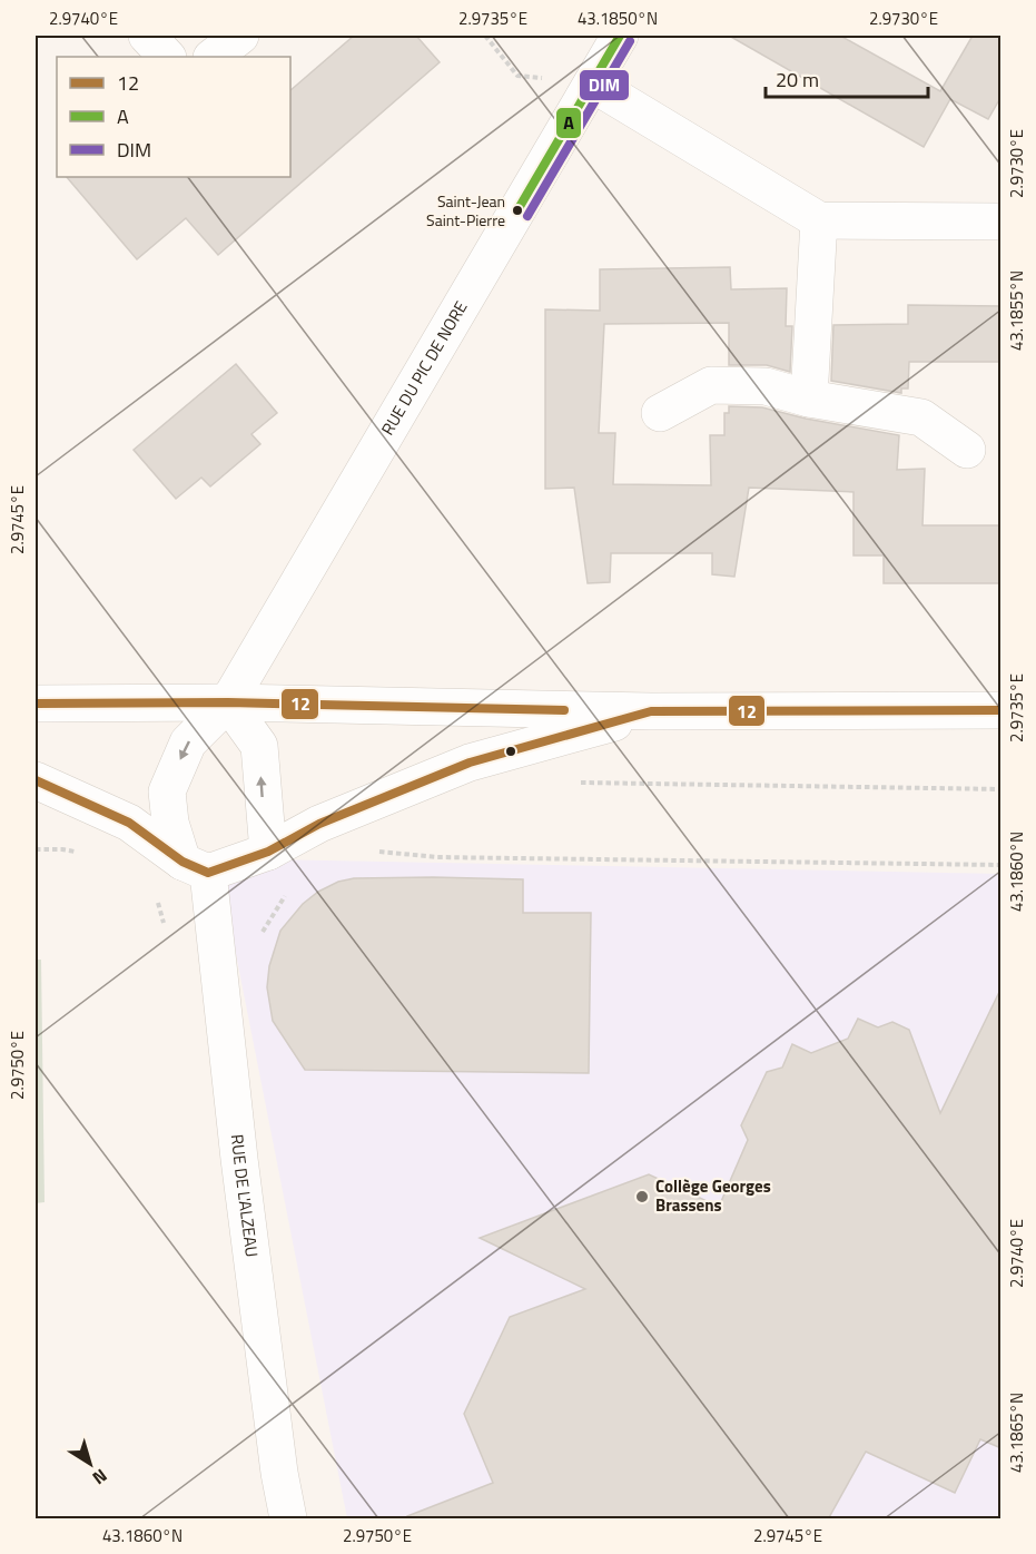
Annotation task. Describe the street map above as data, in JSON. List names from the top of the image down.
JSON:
{
  "streets": {
    "street": ["RUE DU PIC DE NORE", "RUE DE L'ALZEAU"]
  },
  "crossings": [
    ["RUE DU PIC DE NORE", "RUE DE L'ALZEAU"]
  ],
  "places": ["Saint-Jean Saint-Pierre", "Collège Georges Brassens"],
  "lines": ["transit line A", "transit line DIM", "transit line 12"],
  "legend": ["12", "A", "DIM"],
  "scale_bar": "20 m",
  "north": "bottom right",
  "coordinates": [
    "2.9740°E",
    "2.9735°E",
    "43.1850°N",
    "2.9730°E",
    "43.1855°N",
    "2.9745°E",
    "43.1860°N",
    "2.9750°E",
    "43.1865°N"
  ]
}
